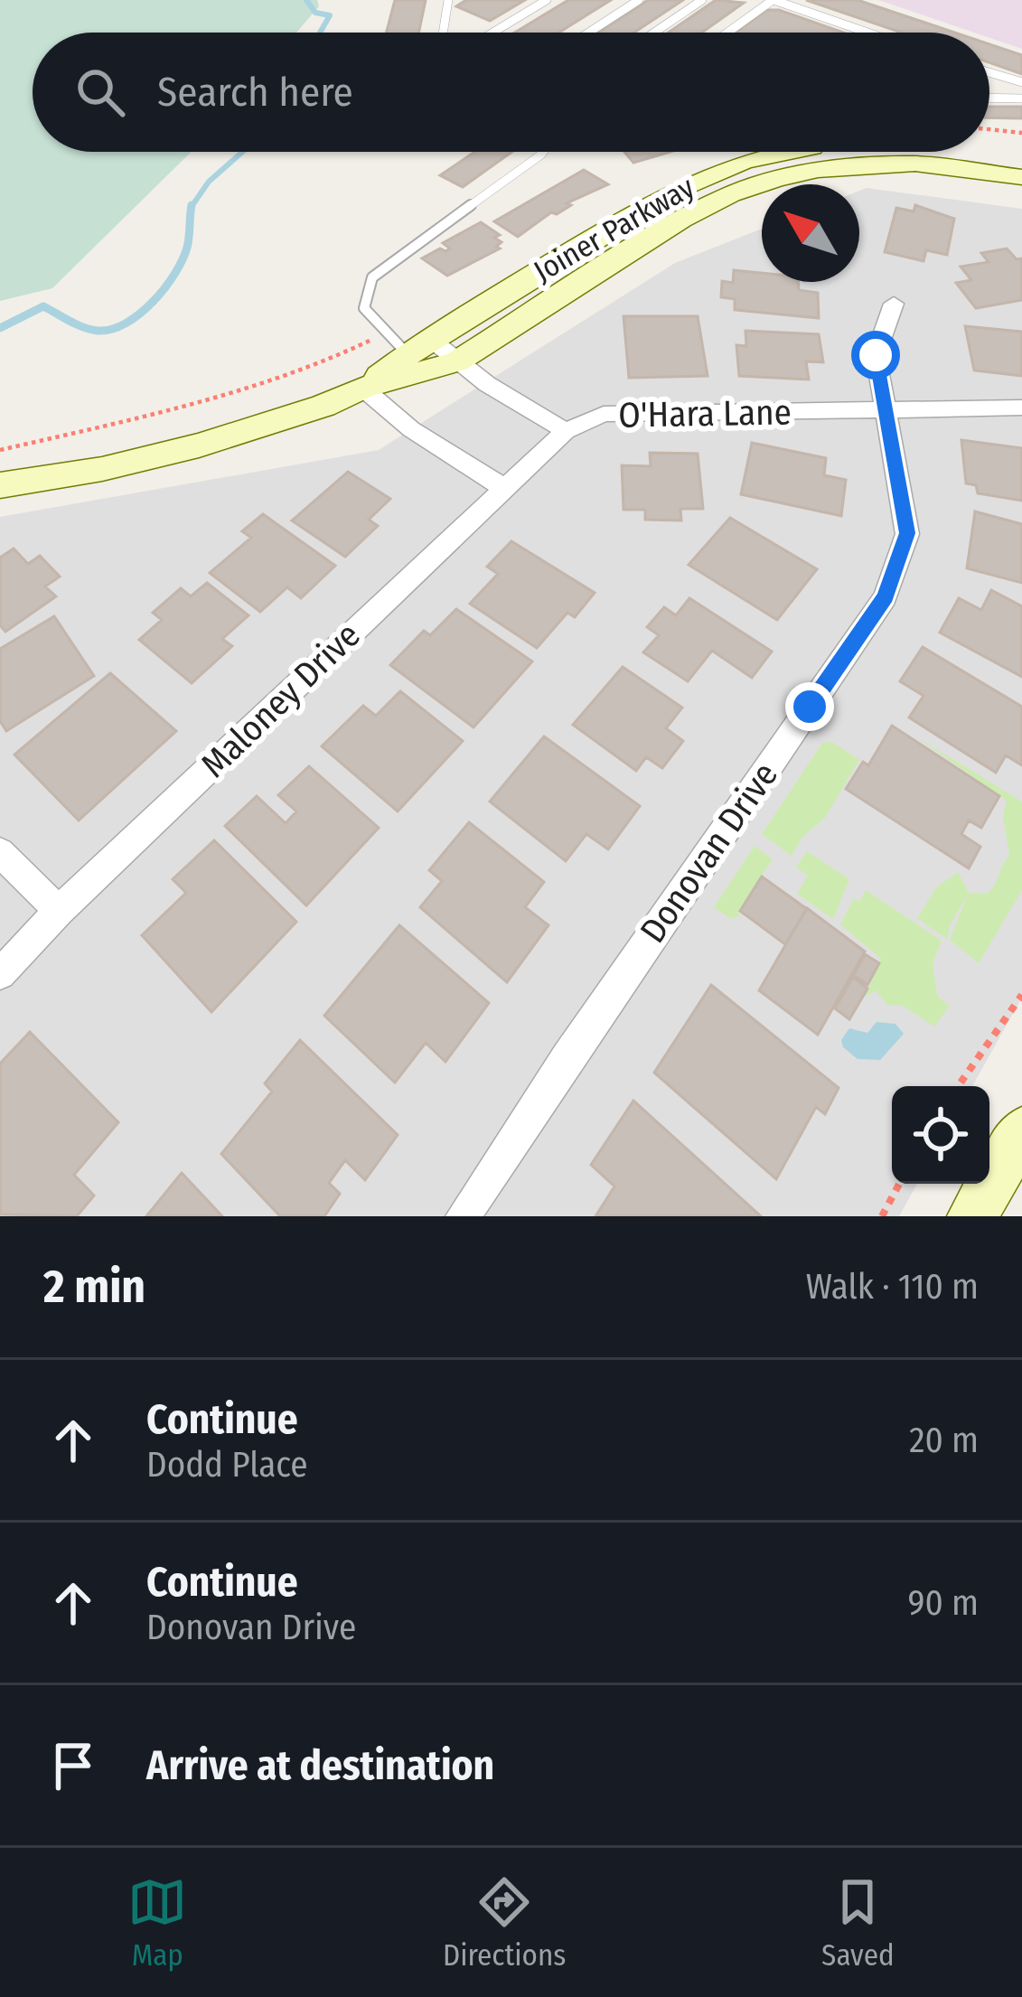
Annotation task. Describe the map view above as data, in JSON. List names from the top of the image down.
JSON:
{
  "streets": {
    "street": [
      "Joiner Parkway",
      "O'Hara Lane",
      "Maloney Drive",
      "Donovan Drive"
    ]
  },
  "crossings": [
    ["O'Hara Lane", "Maloney Drive"],
    ["O'Hara Lane", "Donovan Drive"]
  ],
  "north": "top left",
  "page": {
    "search": "Search here",
    "heading": ["2 min", "Walk · 110 m"],
    "list": [
      ["Continue", "Dodd Place", "20 m"],
      ["Continue", "Donovan Drive", "90 m"],
      "Arrive at destination"
    ],
    "nav": ["Map", "Directions", "Saved"]
  }
}
